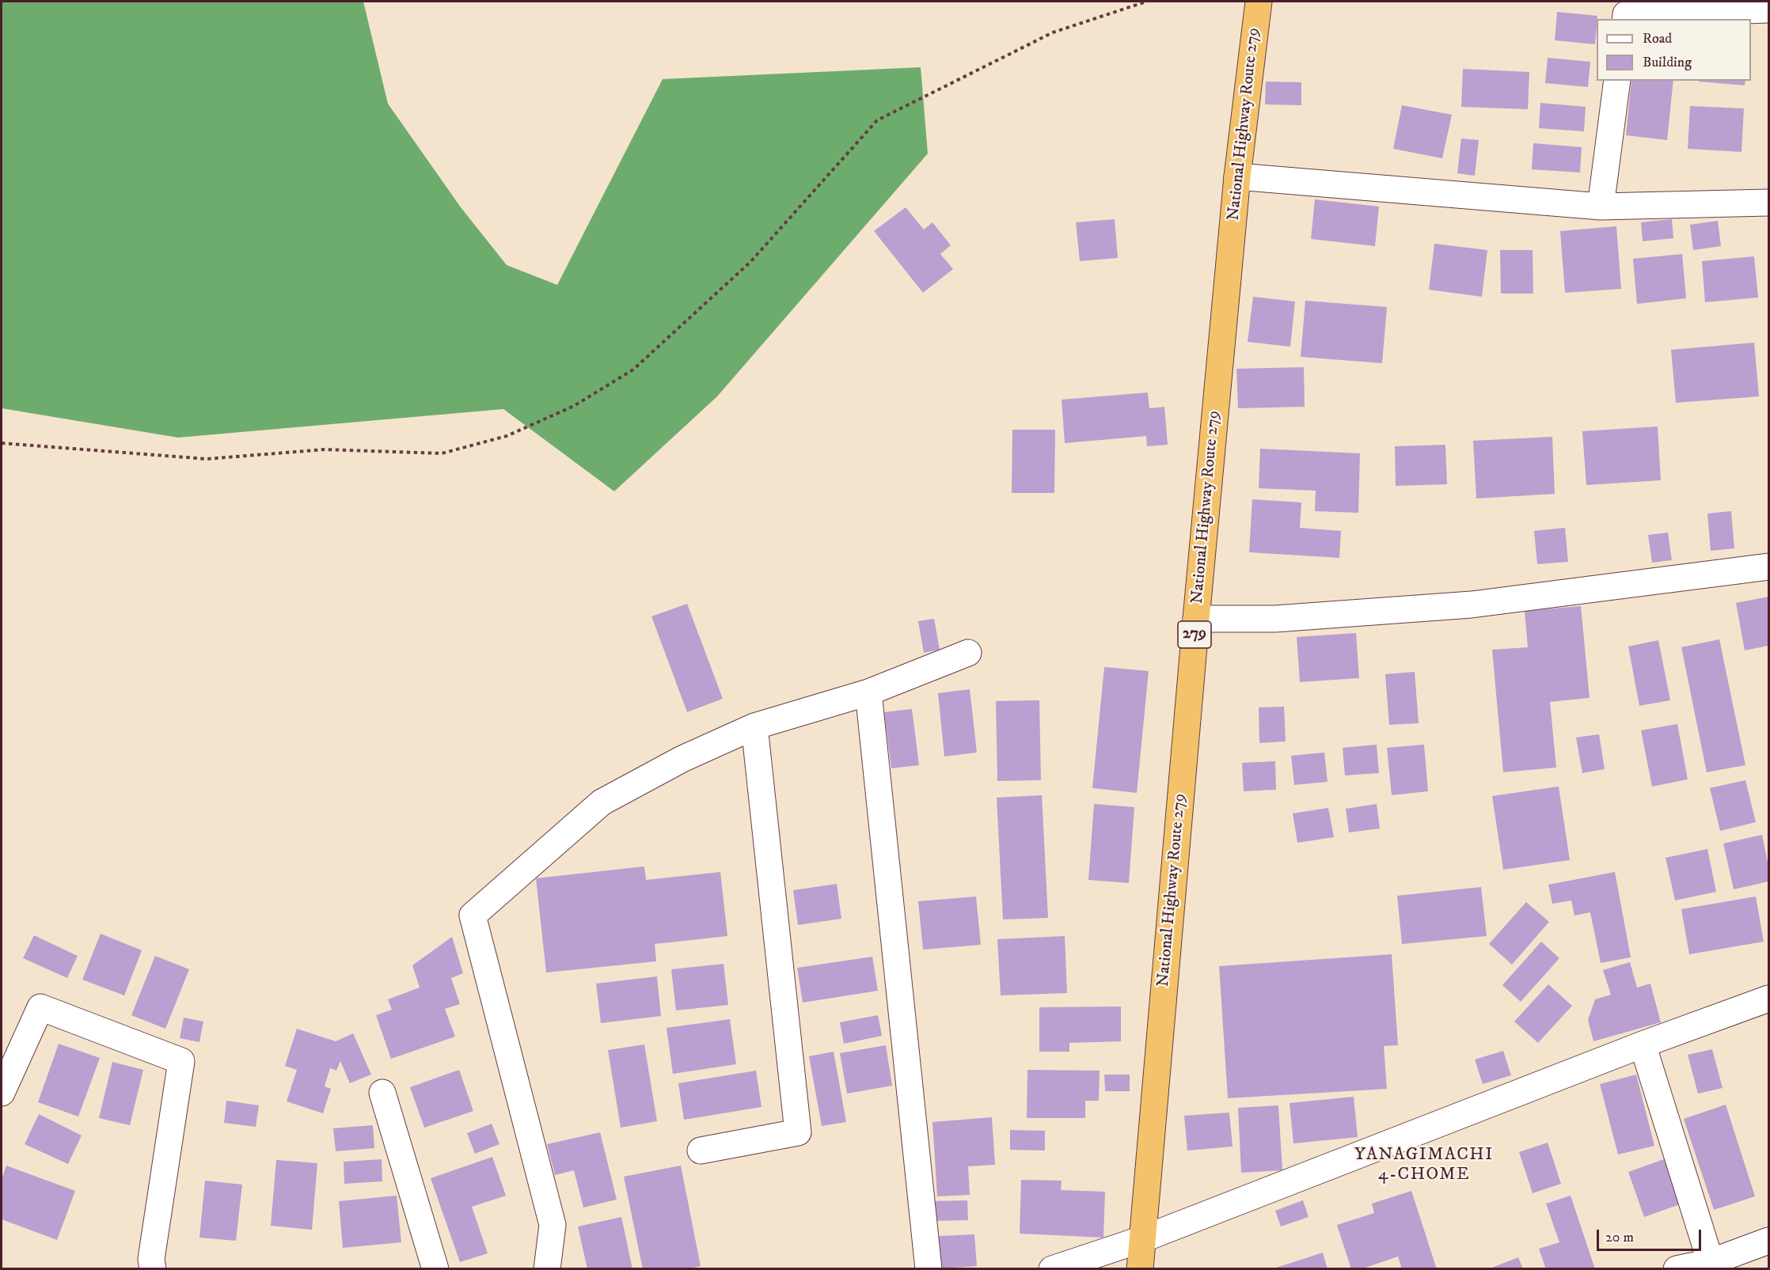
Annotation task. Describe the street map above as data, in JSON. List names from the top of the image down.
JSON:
{
  "streets": {
    "highway": ["National Highway Route 279", "279"]
  },
  "districts": ["YANAGIMACHI 4-CHOME"],
  "legend": ["Road", "Building"],
  "scale_bar": "20 m"
}
